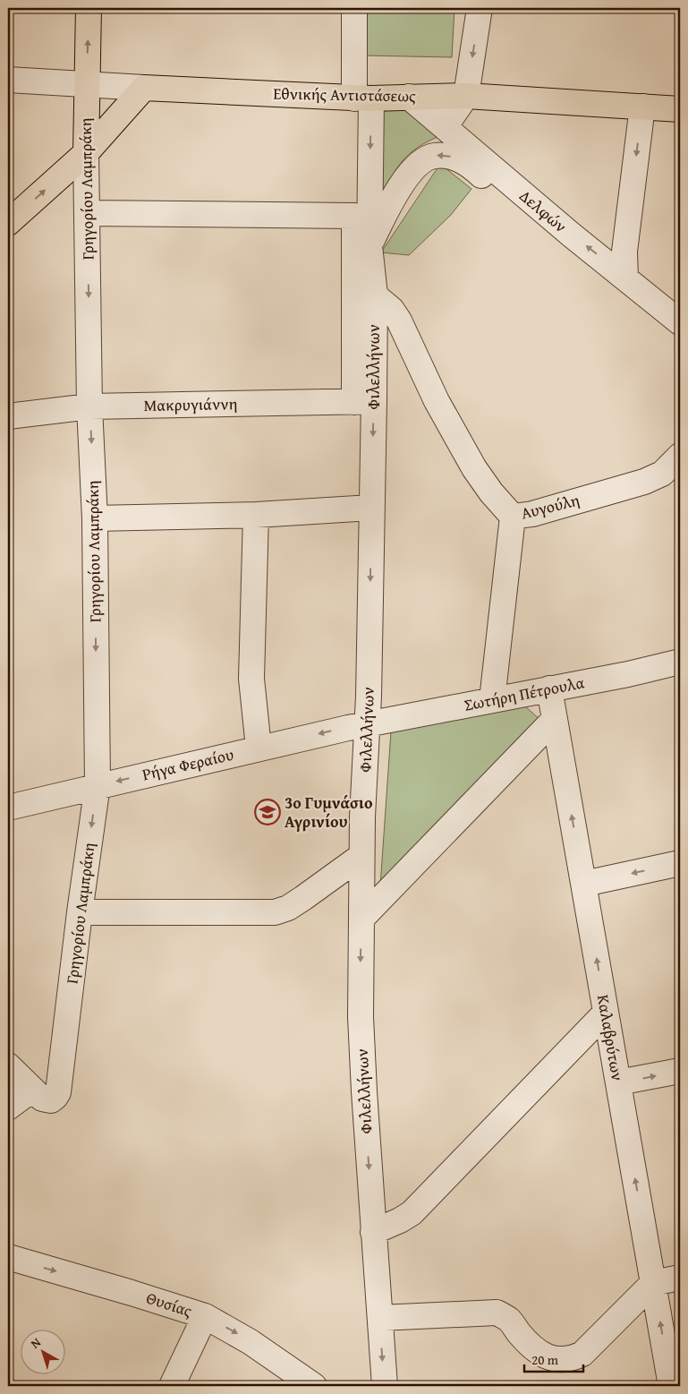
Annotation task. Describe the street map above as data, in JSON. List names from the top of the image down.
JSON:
{
  "streets": {
    "main road": ["Εθνικής Αντιστάσεως", "Γρηγορίου Λαμπράκη"],
    "street": [
      "Δελφών",
      "Φιλελλήνων",
      "Μακρυγιάννη",
      "Αυγούλη",
      "Σωτήρη Πέτρουλα",
      "Ρήγα Φεραίου",
      "Καλαβρύτων",
      "Θυσίας"
    ]
  },
  "crossings": [
    ["Εθνικής Αντιστάσεως", "Γρηγορίου Λαμπράκη"],
    ["Εθνικής Αντιστάσεως", "Δελφών"],
    ["Εθνικής Αντιστάσεως", "Φιλελλήνων"],
    ["Γρηγορίου Λαμπράκη", "Μακρυγιάννη"],
    ["Γρηγορίου Λαμπράκη", "Ρήγα Φεραίου"],
    ["Φιλελλήνων", "Μακρυγιάννη"],
    ["Φιλελλήνων", "Σωτήρη Πέτρουλα"],
    ["Φιλελλήνων", "Ρήγα Φεραίου"],
    ["Αυγούλη", "Σωτήρη Πέτρουλα"],
    ["Σωτήρη Πέτρουλα", "Ρήγα Φεραίου"],
    ["Σωτήρη Πέτρουλα", "Καλαβρύτων"]
  ],
  "one_way": ["Γρηγορίου Λαμπράκη", "Καλαβρύτων", "Θυσίας"],
  "places": {
    "school or university": ["3ο Γυμνάσιο Αγρινίου"]
  },
  "scale_bar": "20 m",
  "north": "top left"
}
